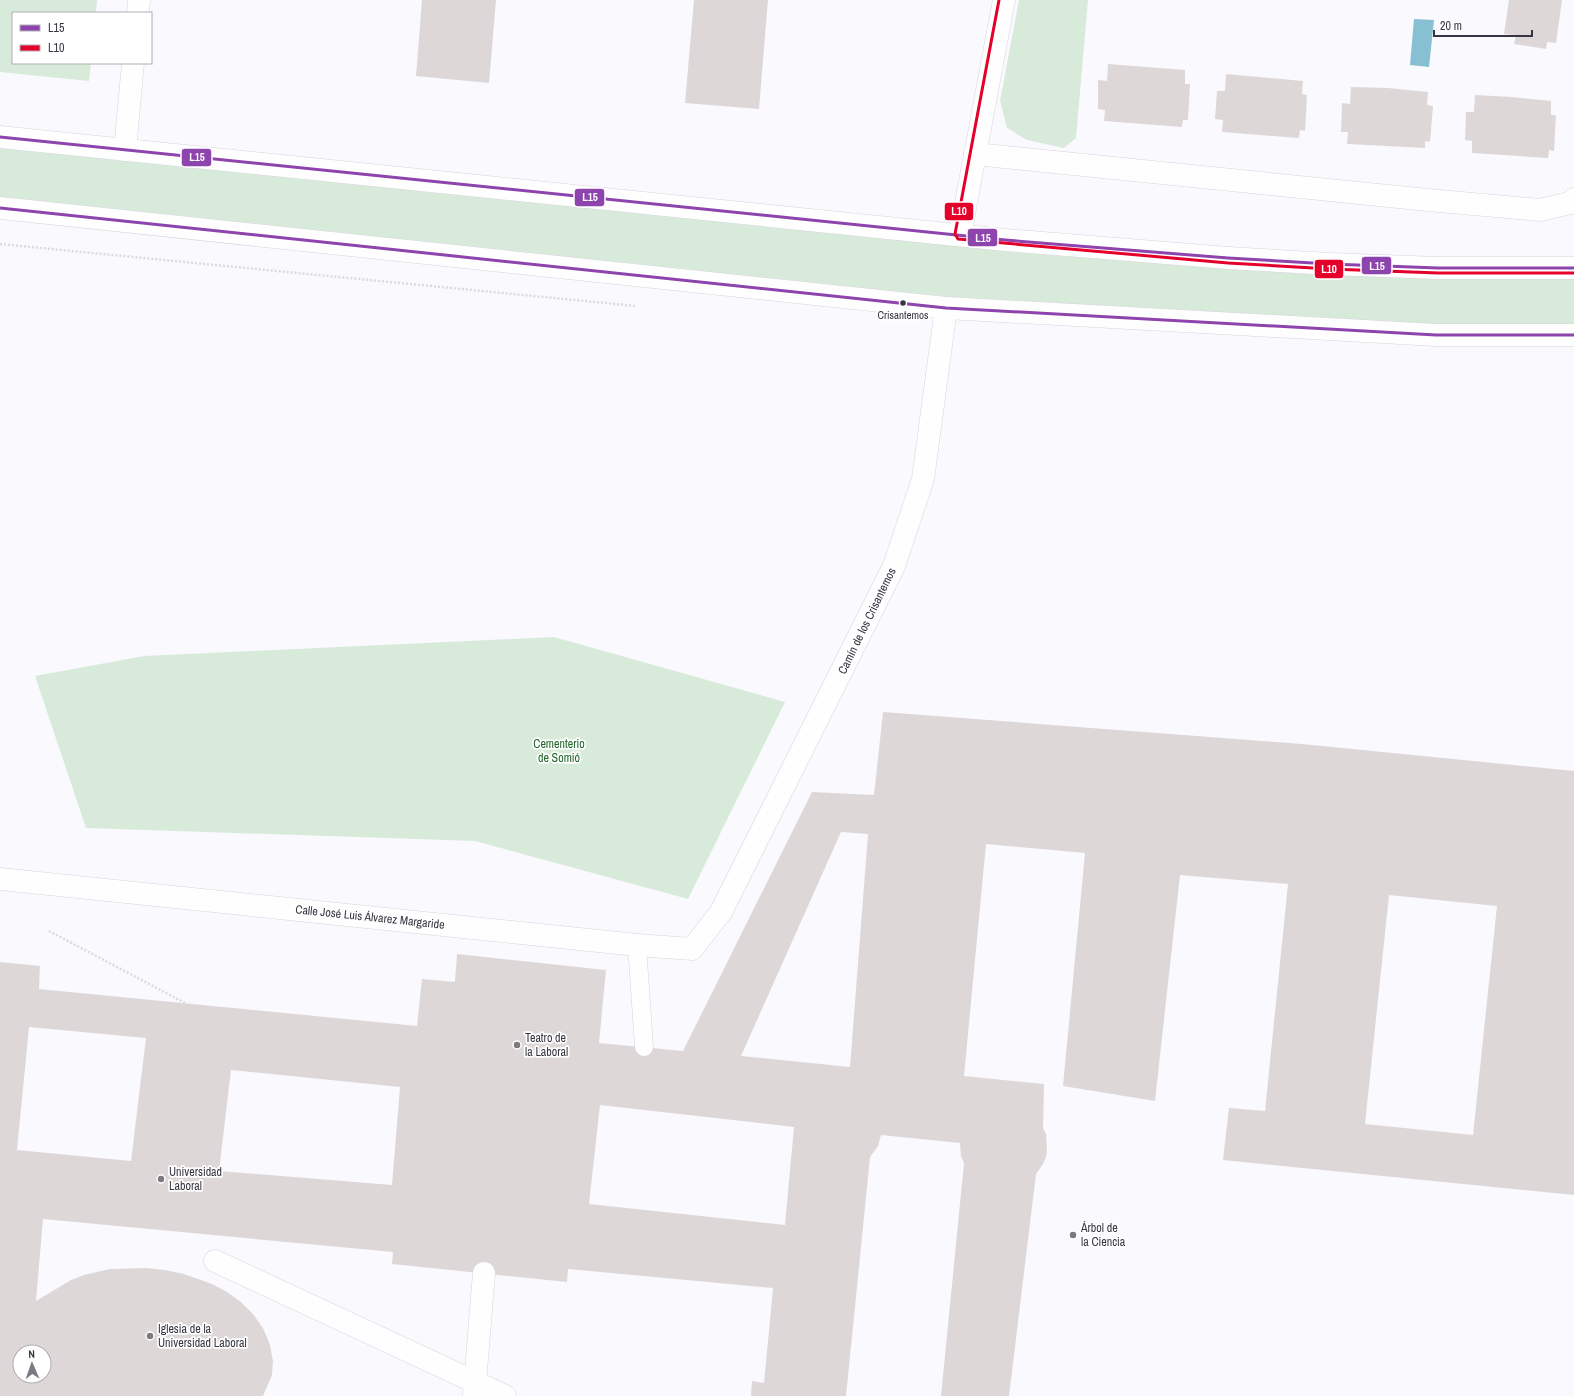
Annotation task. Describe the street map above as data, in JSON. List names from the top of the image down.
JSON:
{
  "streets": {
    "street": ["Camín de los Crisantemos", "Calle José Luis Álvarez Margaride"]
  },
  "crossings": [
    ["Camín de los Crisantemos", "Calle José Luis Álvarez Margaride"]
  ],
  "parks": ["Cementerio de Somió"],
  "places": [
    "Crisantemos",
    "Teatro de la Laboral",
    "Universidad Laboral",
    "Árbol de la Ciencia",
    "Iglesia de la Universidad Laboral"
  ],
  "lines": ["transit line L10", "transit line L15"],
  "legend": ["L15", "L10"],
  "scale_bar": "20 m",
  "north": "top"
}
